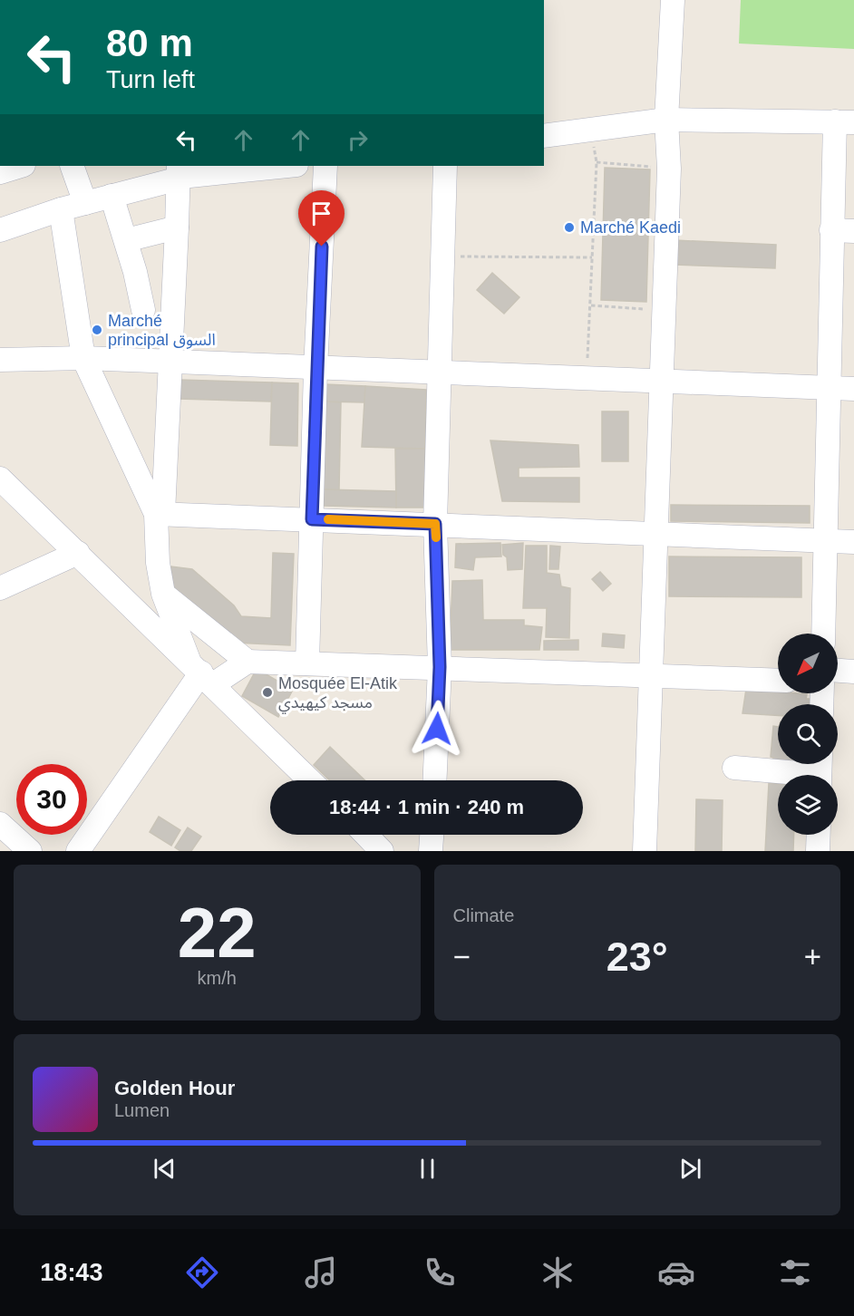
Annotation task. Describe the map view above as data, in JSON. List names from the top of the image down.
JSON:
{
  "places": ["Marché Kaedi", "Marché principal السوق", "Mosquée El-Atik مسجد كيهيدي"],
  "north": "bottom left",
  "page": {
    "turn": ["80 m", "Turn left"],
    "limit": "30",
    "trip": "18:44 · 1 min · 240 m",
    "tile": [
      ["22", "km/h"],
      "Climate"
    ],
    "heat": ["−", "23°", "+"],
    "song": ["Golden Hour", "Lumen"],
    "tabs": "18:43"
  }
}
